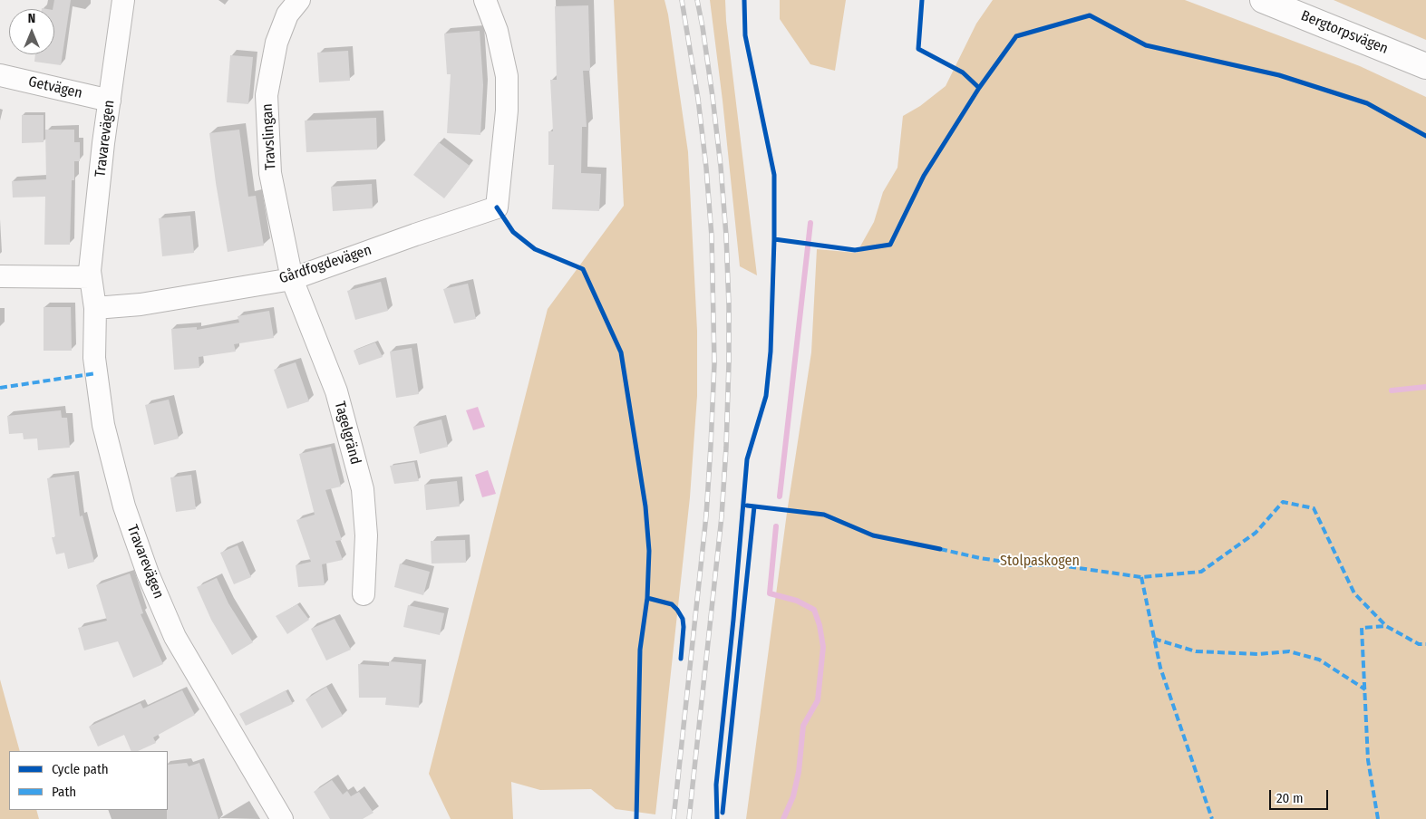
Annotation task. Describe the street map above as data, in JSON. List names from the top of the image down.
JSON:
{
  "streets": {
    "main road": ["Bergtorpsvägen"],
    "street": [
      "Getvägen",
      "Travslingan",
      "Travarevägen",
      "Gårdfogdevägen",
      "Tagelgränd"
    ]
  },
  "crossings": [
    ["Getvägen", "Travarevägen"],
    ["Travslingan", "Gårdfogdevägen"],
    ["Travslingan", "Tagelgränd"],
    ["Travarevägen", "Gårdfogdevägen"],
    ["Gårdfogdevägen", "Tagelgränd"]
  ],
  "parks": ["Stolpaskogen"],
  "legend": ["Cycle path", "Path"],
  "scale_bar": "20 m",
  "north": "top"
}
